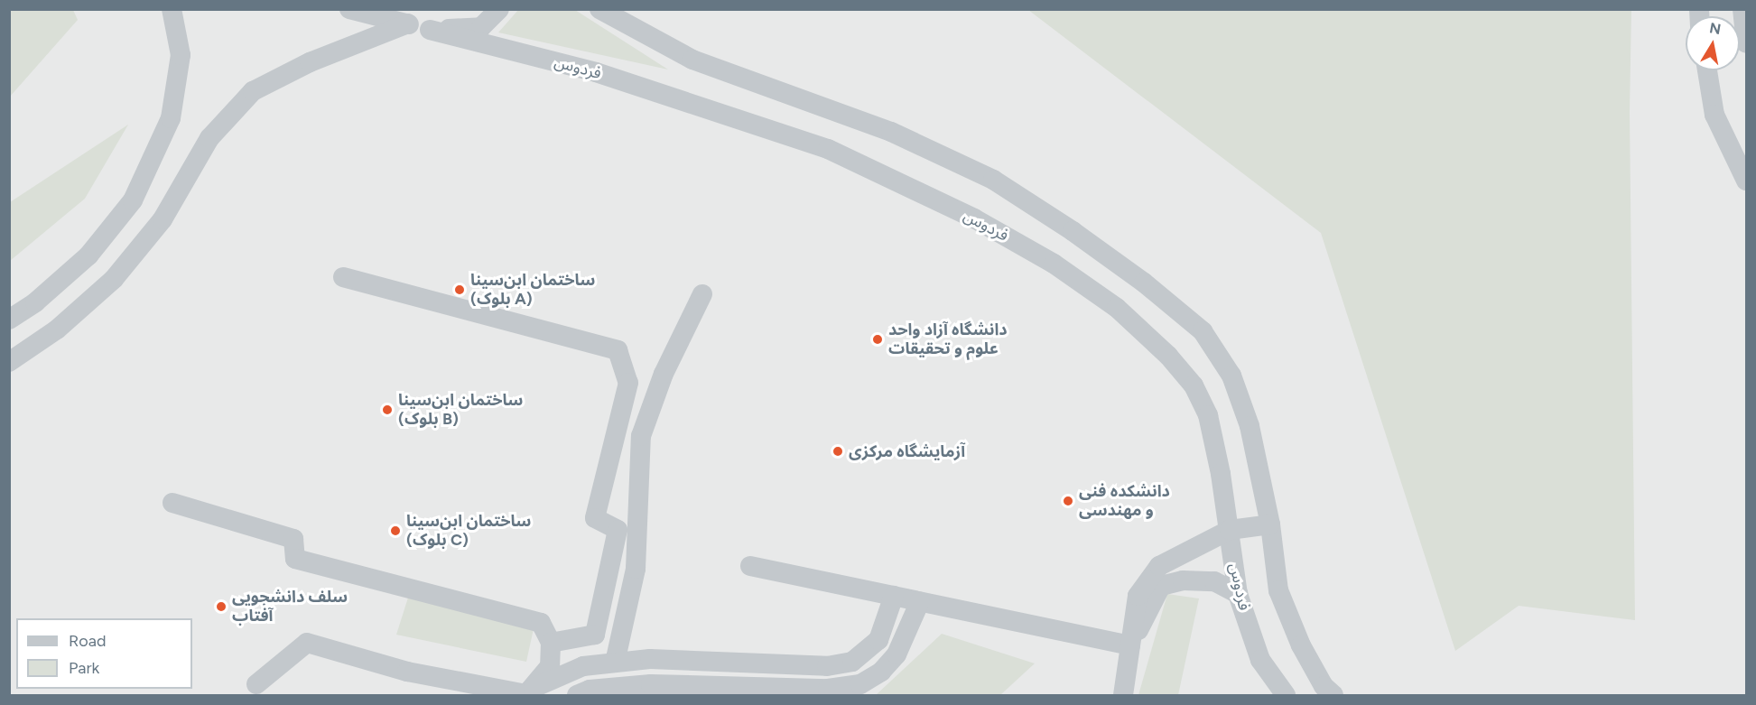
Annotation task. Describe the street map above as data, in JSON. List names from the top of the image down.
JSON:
{
  "streets": {
    "lane": ["فردوس"]
  },
  "places": [
    "ساختمان ابن‌سینا (بلوک A)",
    "دانشگاه آزاد واحد علوم و تحقیقات",
    "ساختمان ابن‌سینا (بلوک B)",
    "آزمایشگاه مرکزی",
    "دانشکده فنی و مهندسی",
    "ساختمان ابن‌سینا (بلوک C)",
    "سلف دانشجویی آفتاب"
  ],
  "legend": ["Road", "Park"],
  "north": "top"
}
